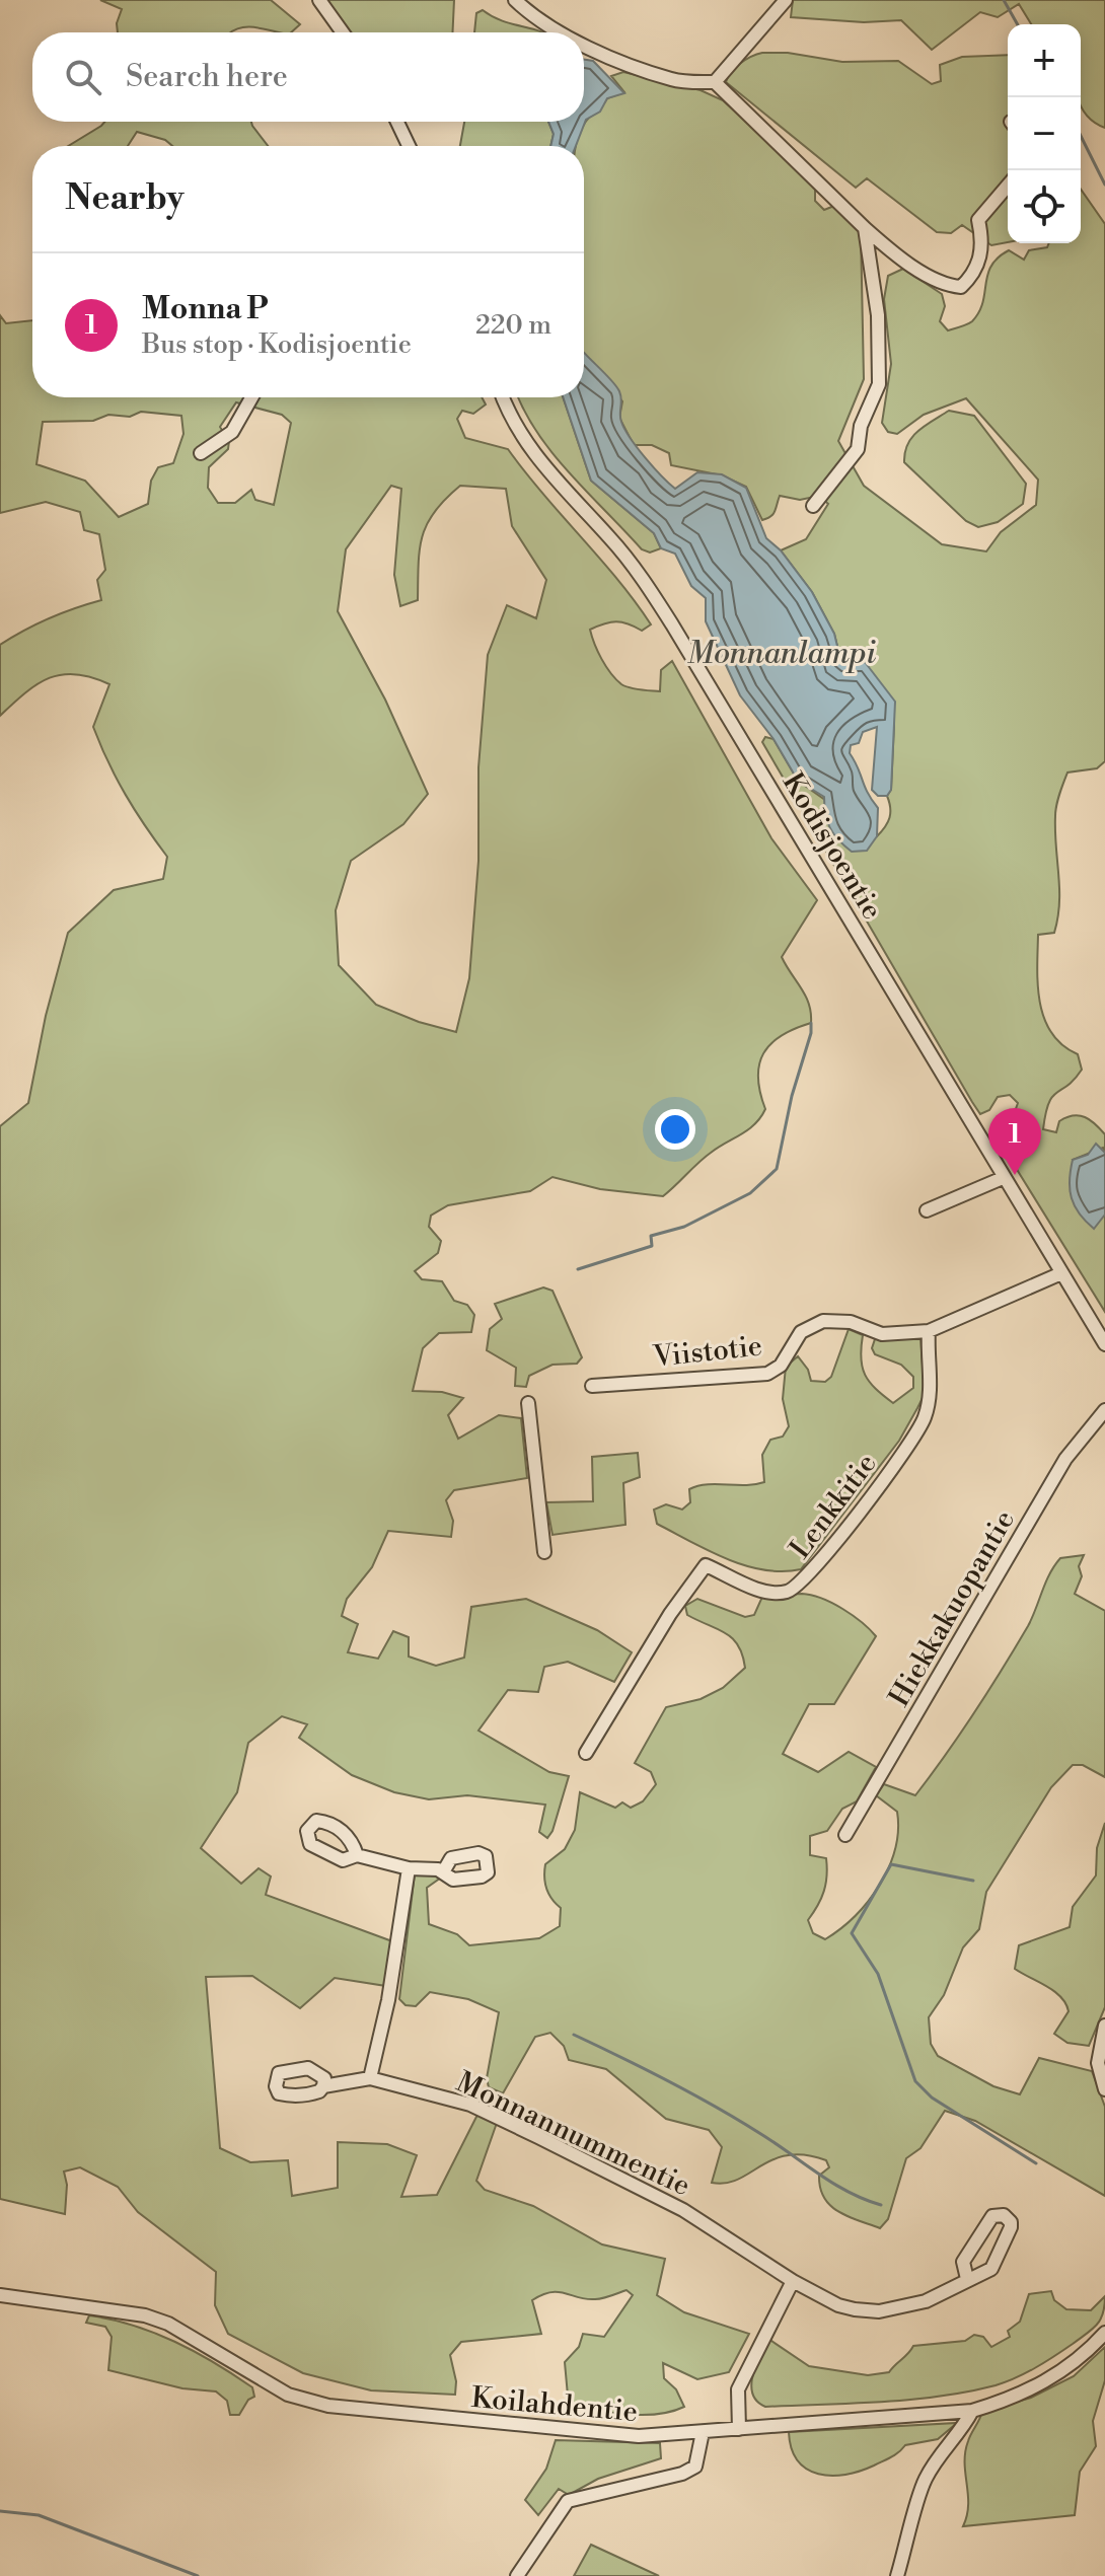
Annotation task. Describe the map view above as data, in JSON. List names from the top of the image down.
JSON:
{
  "streets": {
    "street": [
      "Kodisjoentie",
      "Viistotie",
      "Lenkkitie",
      "Hiekkakuopantie",
      "Monnannummentie",
      "Koilahdentie"
    ]
  },
  "crossings": [
    ["Kodisjoentie", "Viistotie"],
    ["Viistotie", "Lenkkitie"]
  ],
  "water": ["Monnanlampi"],
  "page": {
    "map_buttons": ["+", "−"],
    "search": "Search here",
    "heading": "Nearby",
    "list": [
      {
        "mark": "1",
        "name": "Monna P",
        "note": "Bus stop · Kodisjoentie",
        "value": "220 m"
      }
    ],
    "pins": "1"
  }
}
